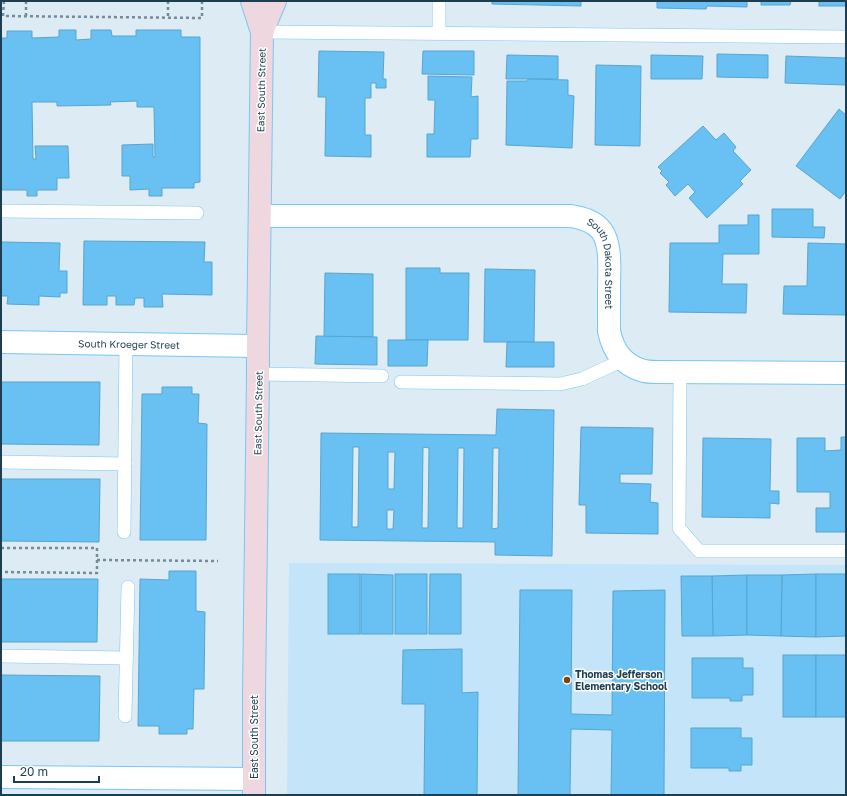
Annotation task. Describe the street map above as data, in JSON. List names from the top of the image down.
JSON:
{
  "streets": {
    "street": ["East South Street", "South Dakota Street", "South Kroeger Street"]
  },
  "crossings": [
    ["East South Street", "South Dakota Street"],
    ["East South Street", "South Kroeger Street"]
  ],
  "places": ["Thomas Jefferson Elementary School"],
  "scale_bar": "20 m"
}
